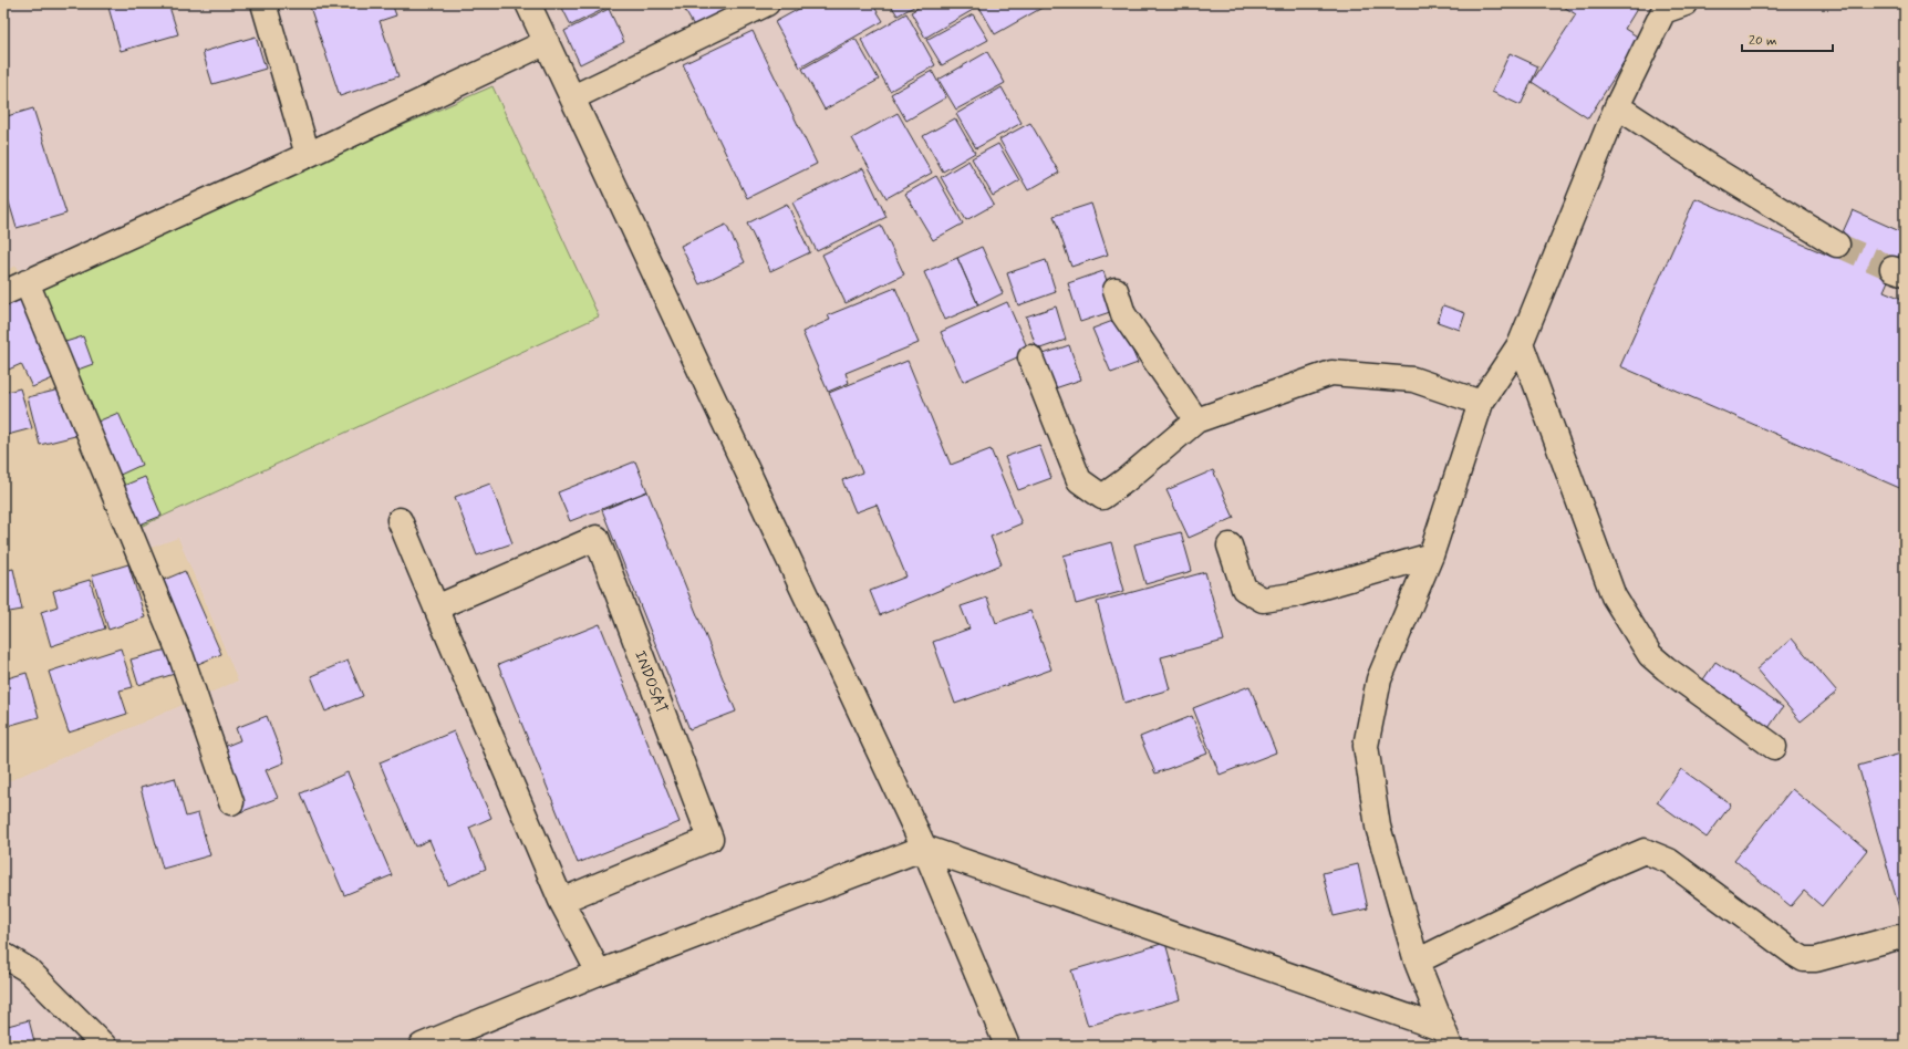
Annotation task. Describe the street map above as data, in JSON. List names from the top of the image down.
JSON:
{
  "streets": {
    "street": ["INDOSAT"]
  },
  "scale_bar": "20 m"
}
